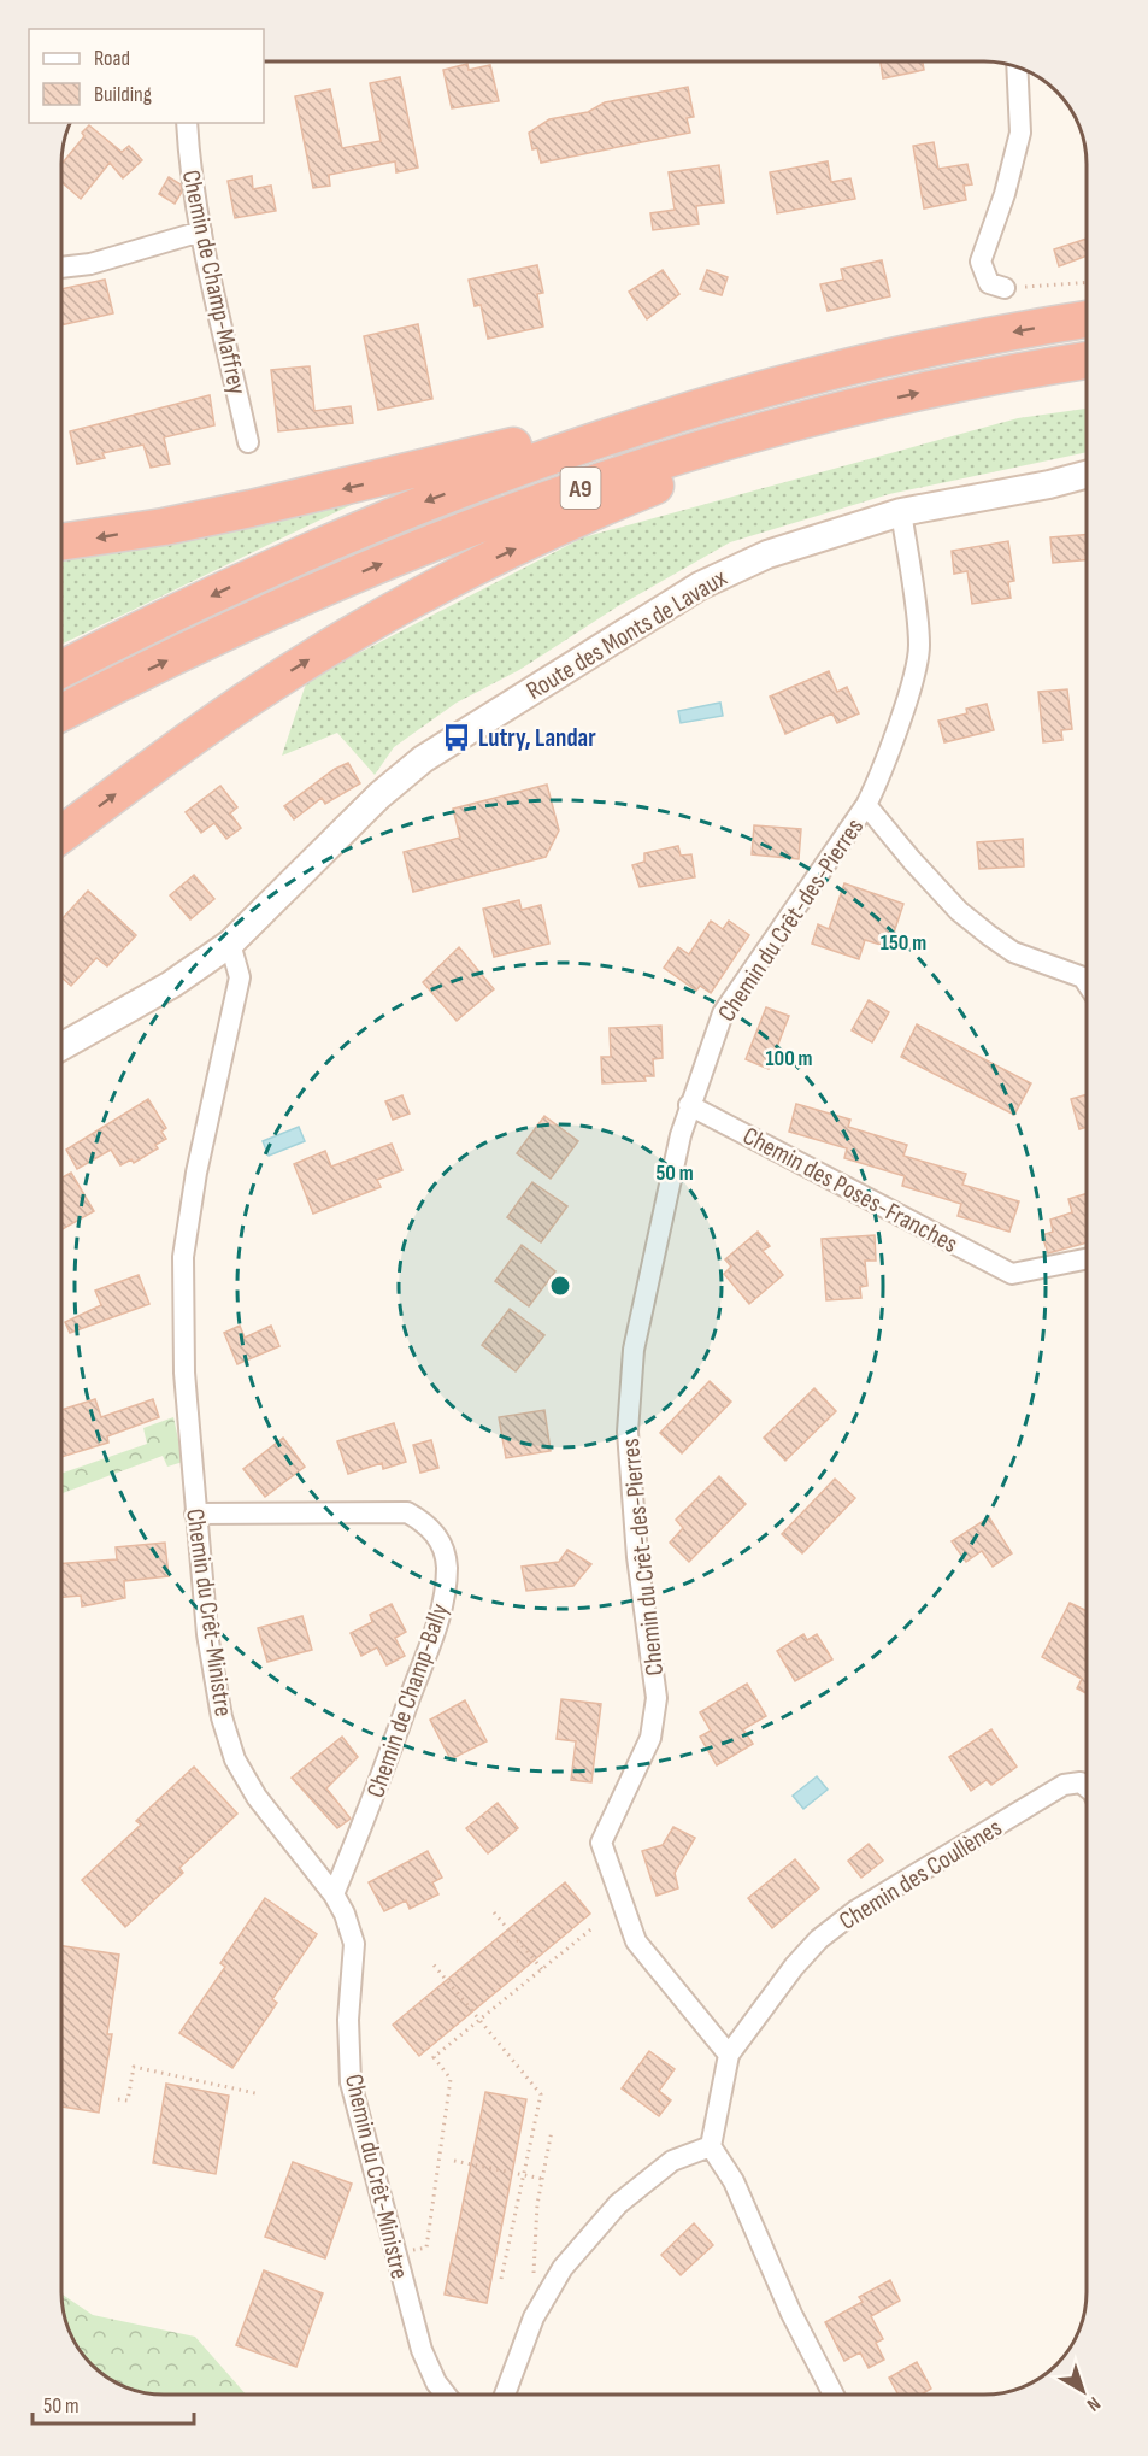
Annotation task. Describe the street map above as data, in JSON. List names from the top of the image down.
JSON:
{
  "streets": {
    "highway": ["A9"],
    "street": [
      "Chemin de Champ-Maffrey",
      "Route des Monts de Lavaux",
      "Chemin du Crêt-des-Pierres",
      "Chemin des Poses-Franches",
      "Chemin du Crêt-Ministre",
      "Chemin de Champ-Bally",
      "Chemin des Coullènes"
    ]
  },
  "crossings": [
    ["Route des Monts de Lavaux", "Chemin du Crêt-des-Pierres"],
    ["Route des Monts de Lavaux", "Chemin du Crêt-Ministre"],
    ["Chemin du Crêt-des-Pierres", "Chemin des Poses-Franches"],
    ["Chemin du Crêt-des-Pierres", "Chemin des Coullènes"],
    ["Chemin du Crêt-Ministre", "Chemin de Champ-Bally"]
  ],
  "places": {
    "bus stop": ["Lutry, Landar"]
  },
  "legend": ["Road", "Building"],
  "scale_bar": "50 m",
  "north": "bottom right",
  "rings": ["150 m", "100 m", "50 m"]
}
